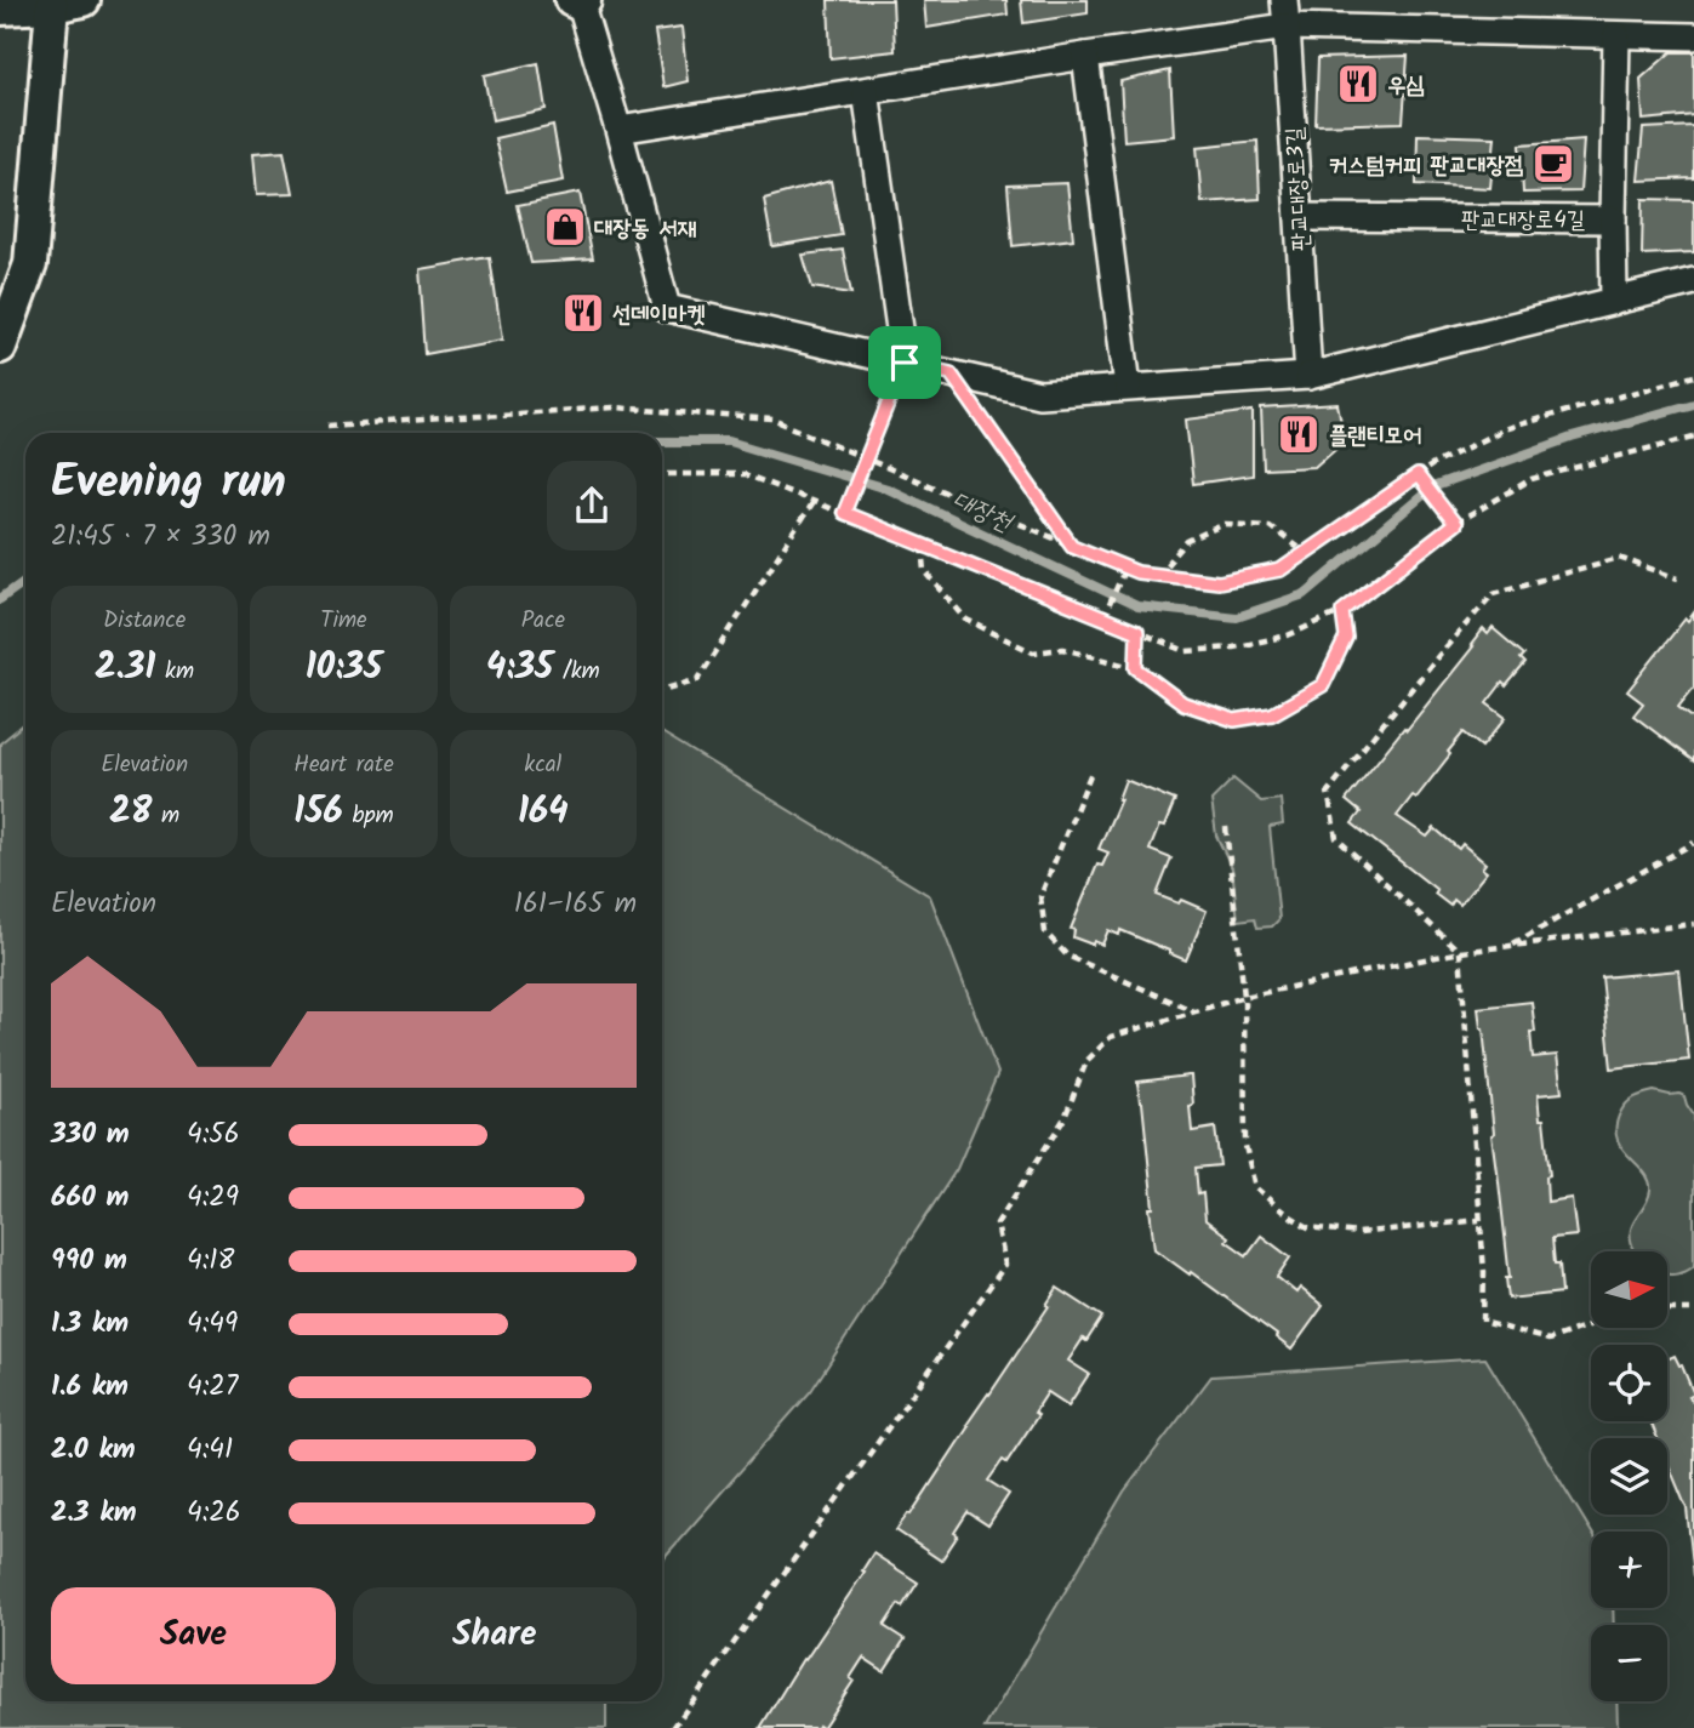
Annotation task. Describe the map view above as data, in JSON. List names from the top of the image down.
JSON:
{
  "streets": {
    "street": ["판교대장로3길", "판교대장로4길"]
  },
  "crossings": [
    ["판교대장로3길", "판교대장로4길"]
  ],
  "water": ["대장천"],
  "places": {
    "restaurant": ["우심", "선데이마켓", "플랜티모어"],
    "cafe": ["커스텀커피 판교대장점"],
    "shop": ["대장동 서재"]
  },
  "north": "right",
  "page": {
    "heading": ["Evening run", "21:45 · 7 × 330 m"],
    "stats": [
      ["Distance", "2.31 km"],
      ["Time", "10:35"],
      ["Pace", "4:35 /km"],
      ["Elevation", "28 m"],
      ["Heart rate", "156 bpm"],
      ["kcal", "164"]
    ],
    "chart": ["Elevation", "161–165 m"],
    "list": [
      {
        "name": "330 m",
        "note": "4:56"
      },
      {
        "name": "660 m",
        "note": "4:29"
      },
      {
        "name": "990 m",
        "note": "4:18"
      },
      {
        "name": "1.3 km",
        "note": "4:49"
      },
      {
        "name": "1.6 km",
        "note": "4:27"
      },
      {
        "name": "2.0 km",
        "note": "4:41"
      },
      {
        "name": "2.3 km",
        "note": "4:26"
      }
    ],
    "map_buttons": ["+", "−"],
    "buttons": ["Save", "Share"]
  }
}
